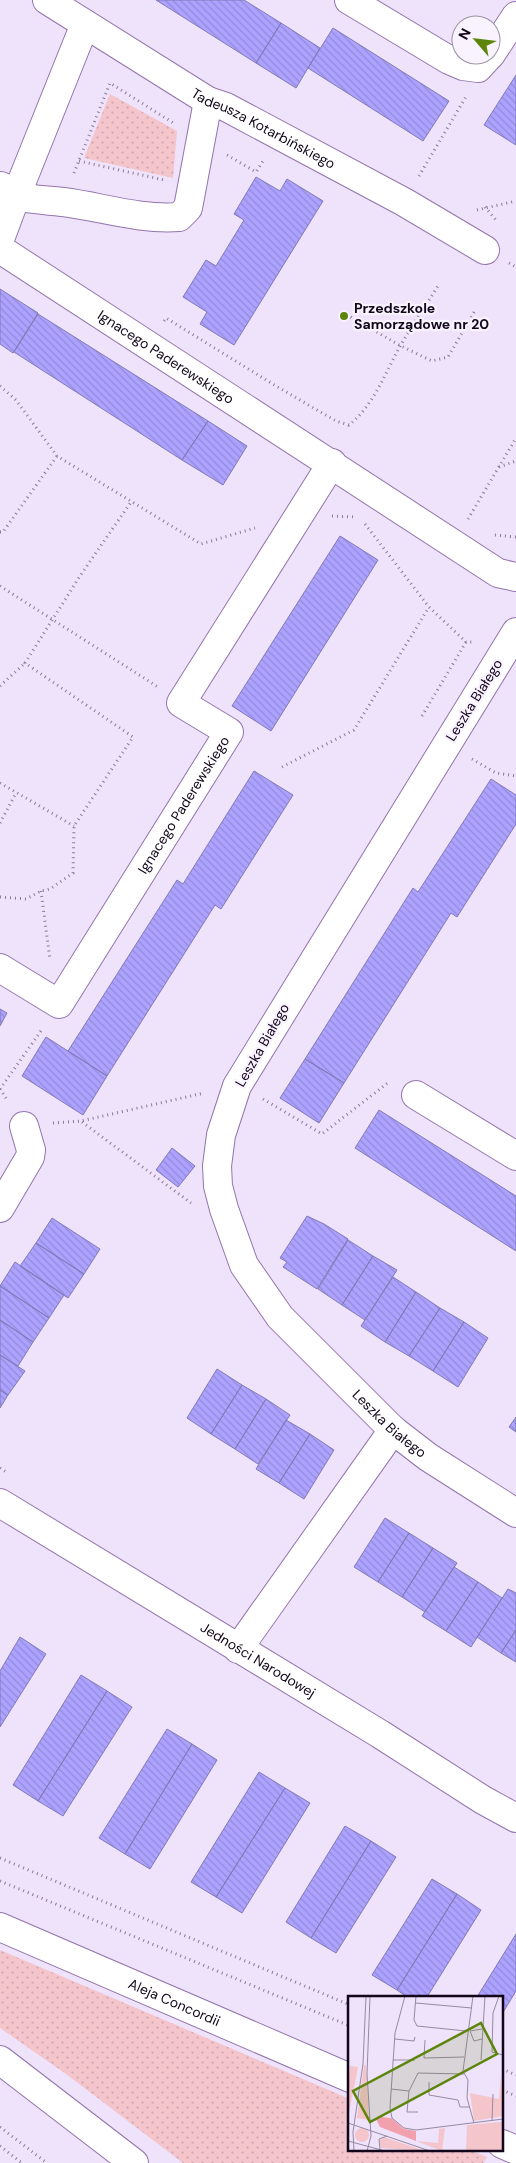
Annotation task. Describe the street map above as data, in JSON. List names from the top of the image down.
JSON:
{
  "streets": {
    "street": [
      "Tadeusza Kotarbińskiego",
      "Ignacego Paderewskiego",
      "Leszka Białego",
      "Jedności Narodowej",
      "Aleja Concordii"
    ]
  },
  "places": ["Przedszkole Samorządowe nr 20"],
  "north": "top left"
}
